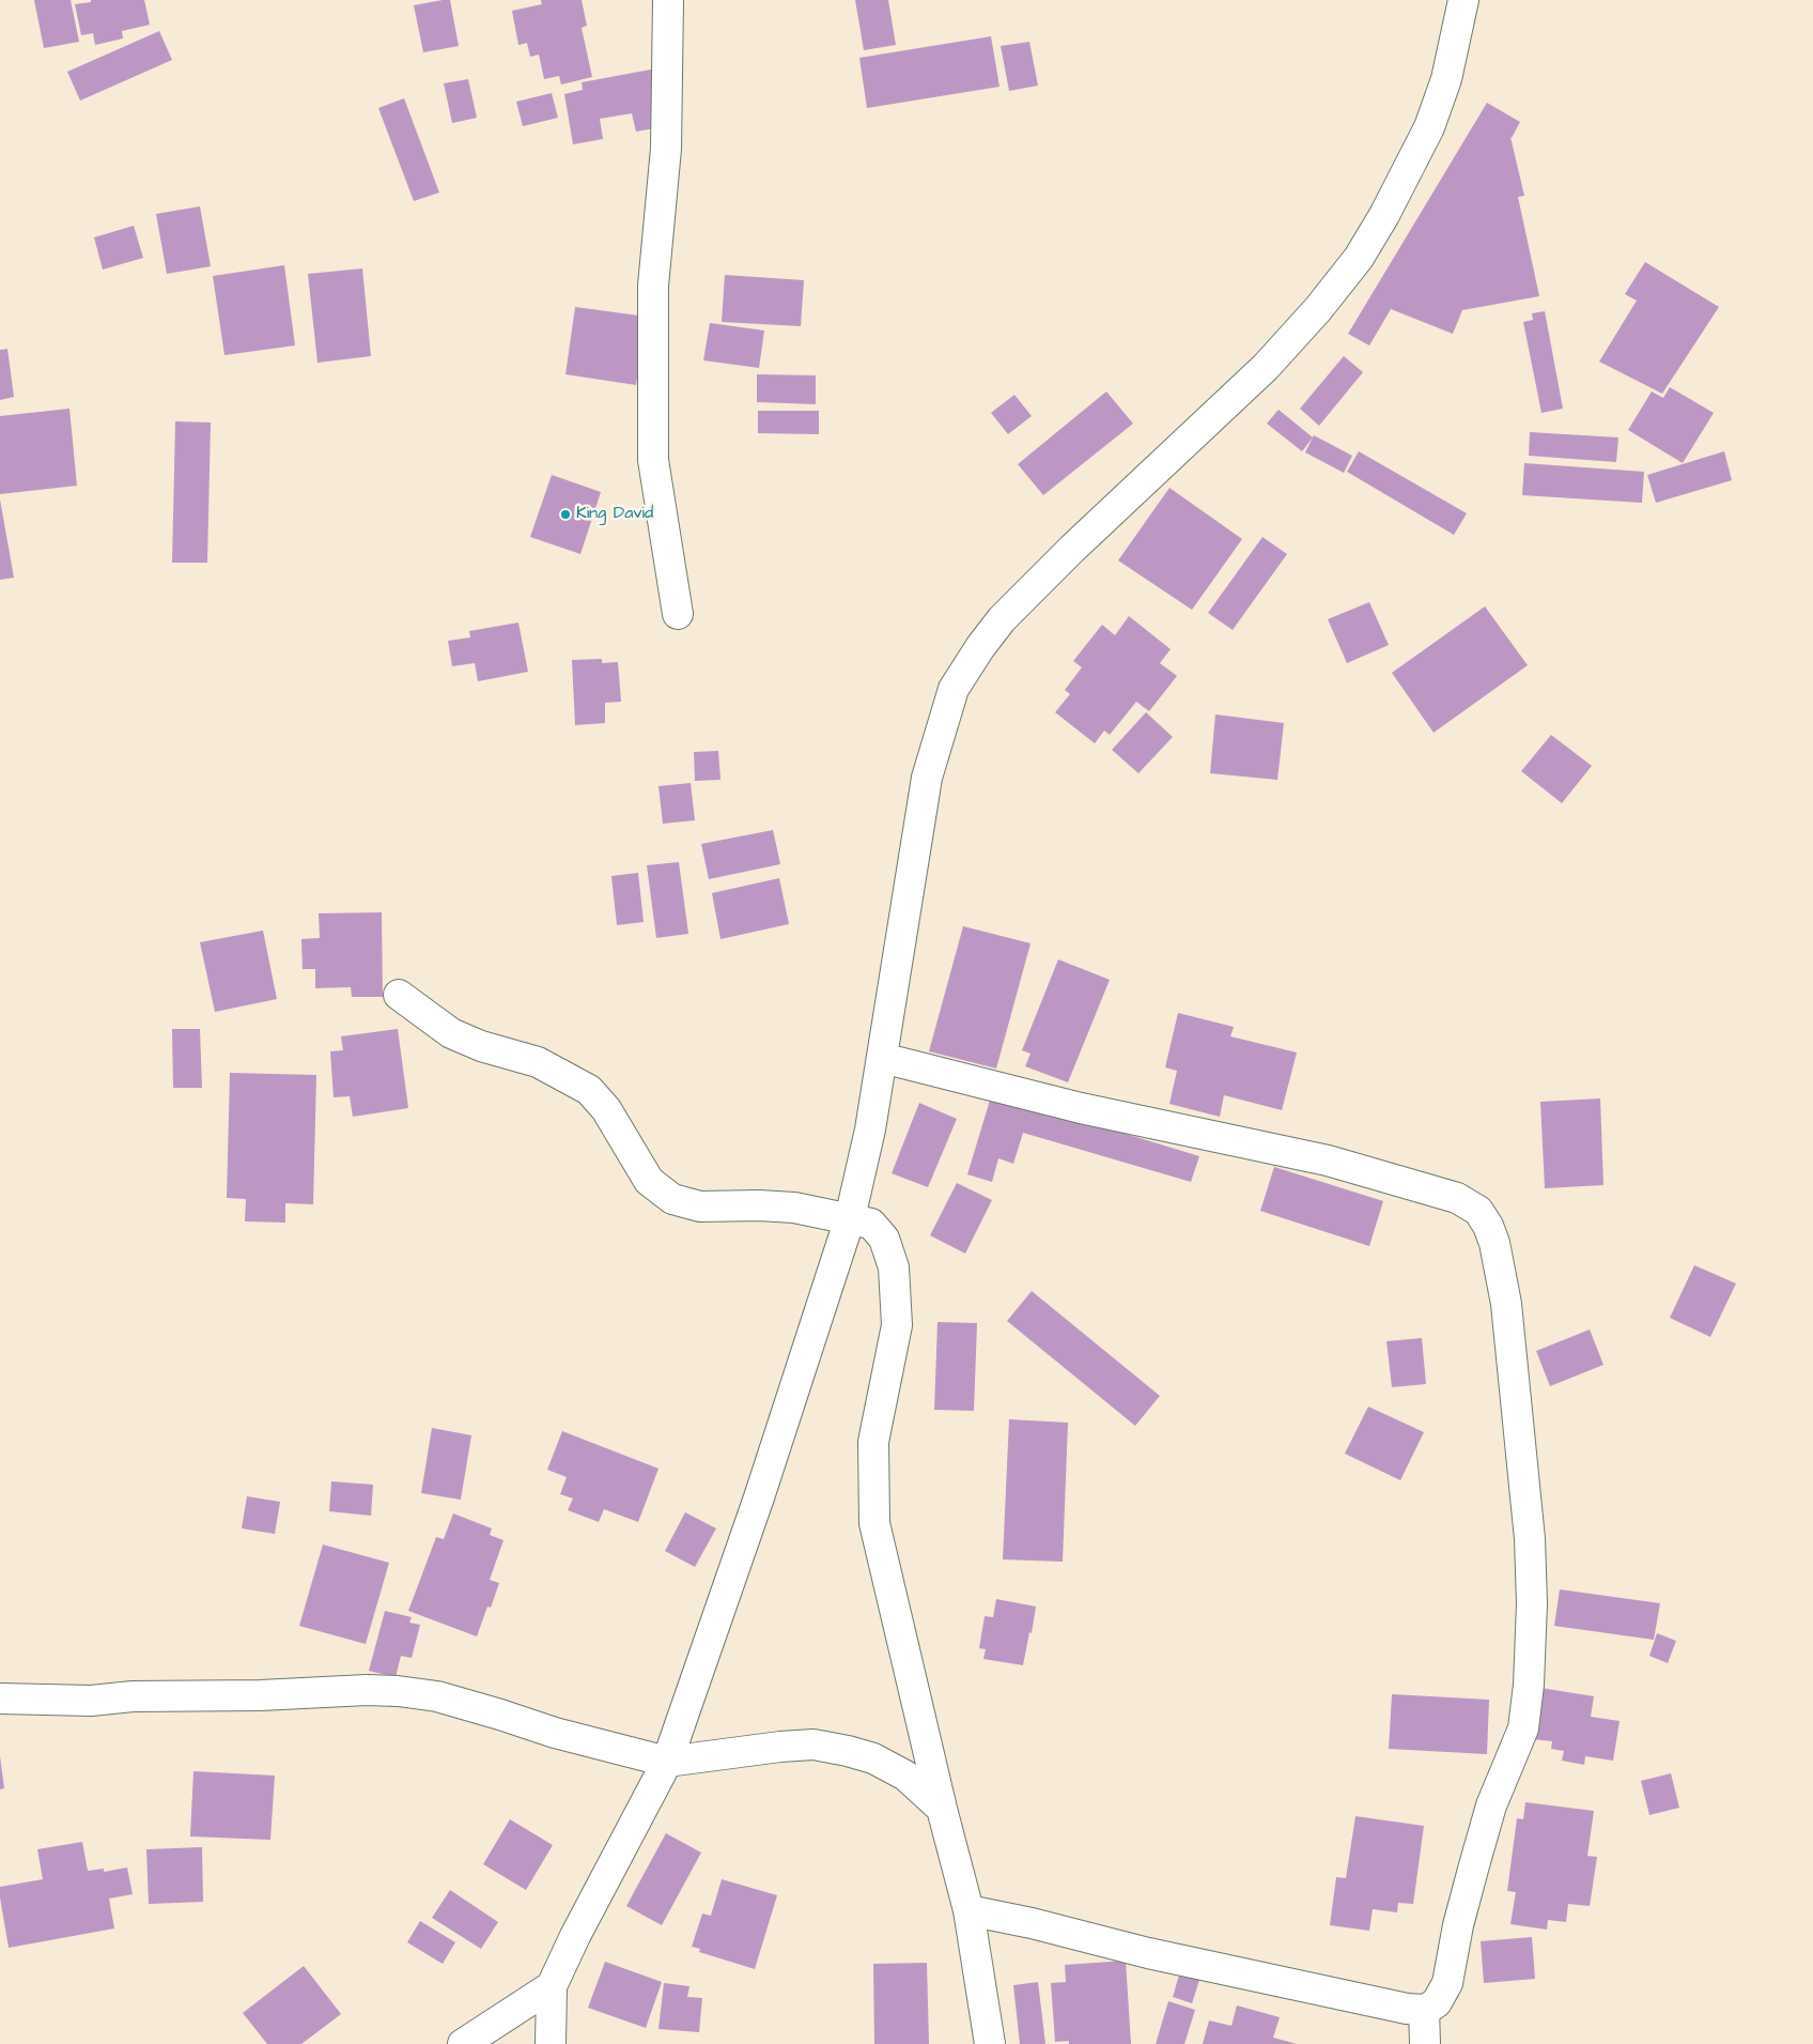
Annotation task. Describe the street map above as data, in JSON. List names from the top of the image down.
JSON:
{
  "places": ["King David"]
}
